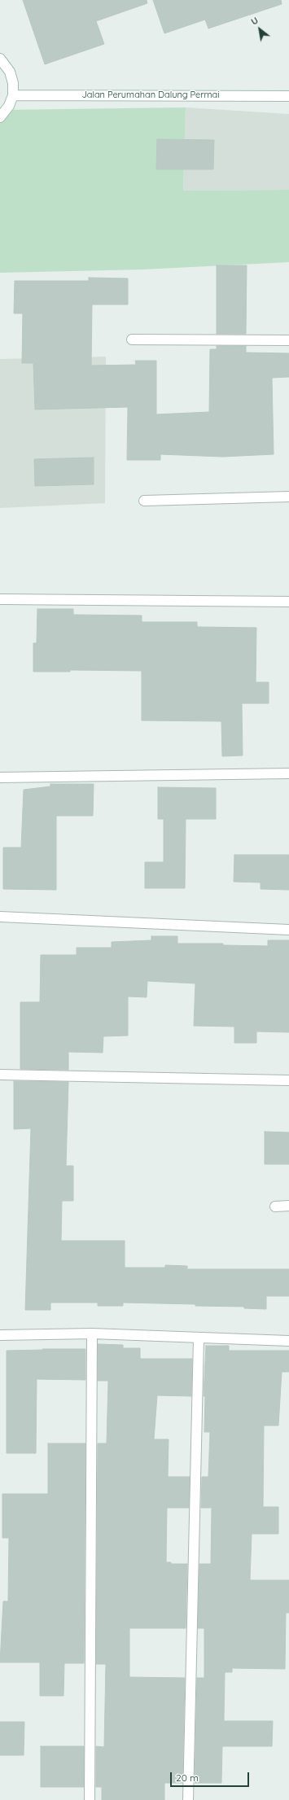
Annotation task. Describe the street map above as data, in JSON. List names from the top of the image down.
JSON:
{
  "streets": {
    "street": ["Jalan Perumahan Dalung Permai"]
  },
  "scale_bar": "20 m",
  "north": "top left"
}
